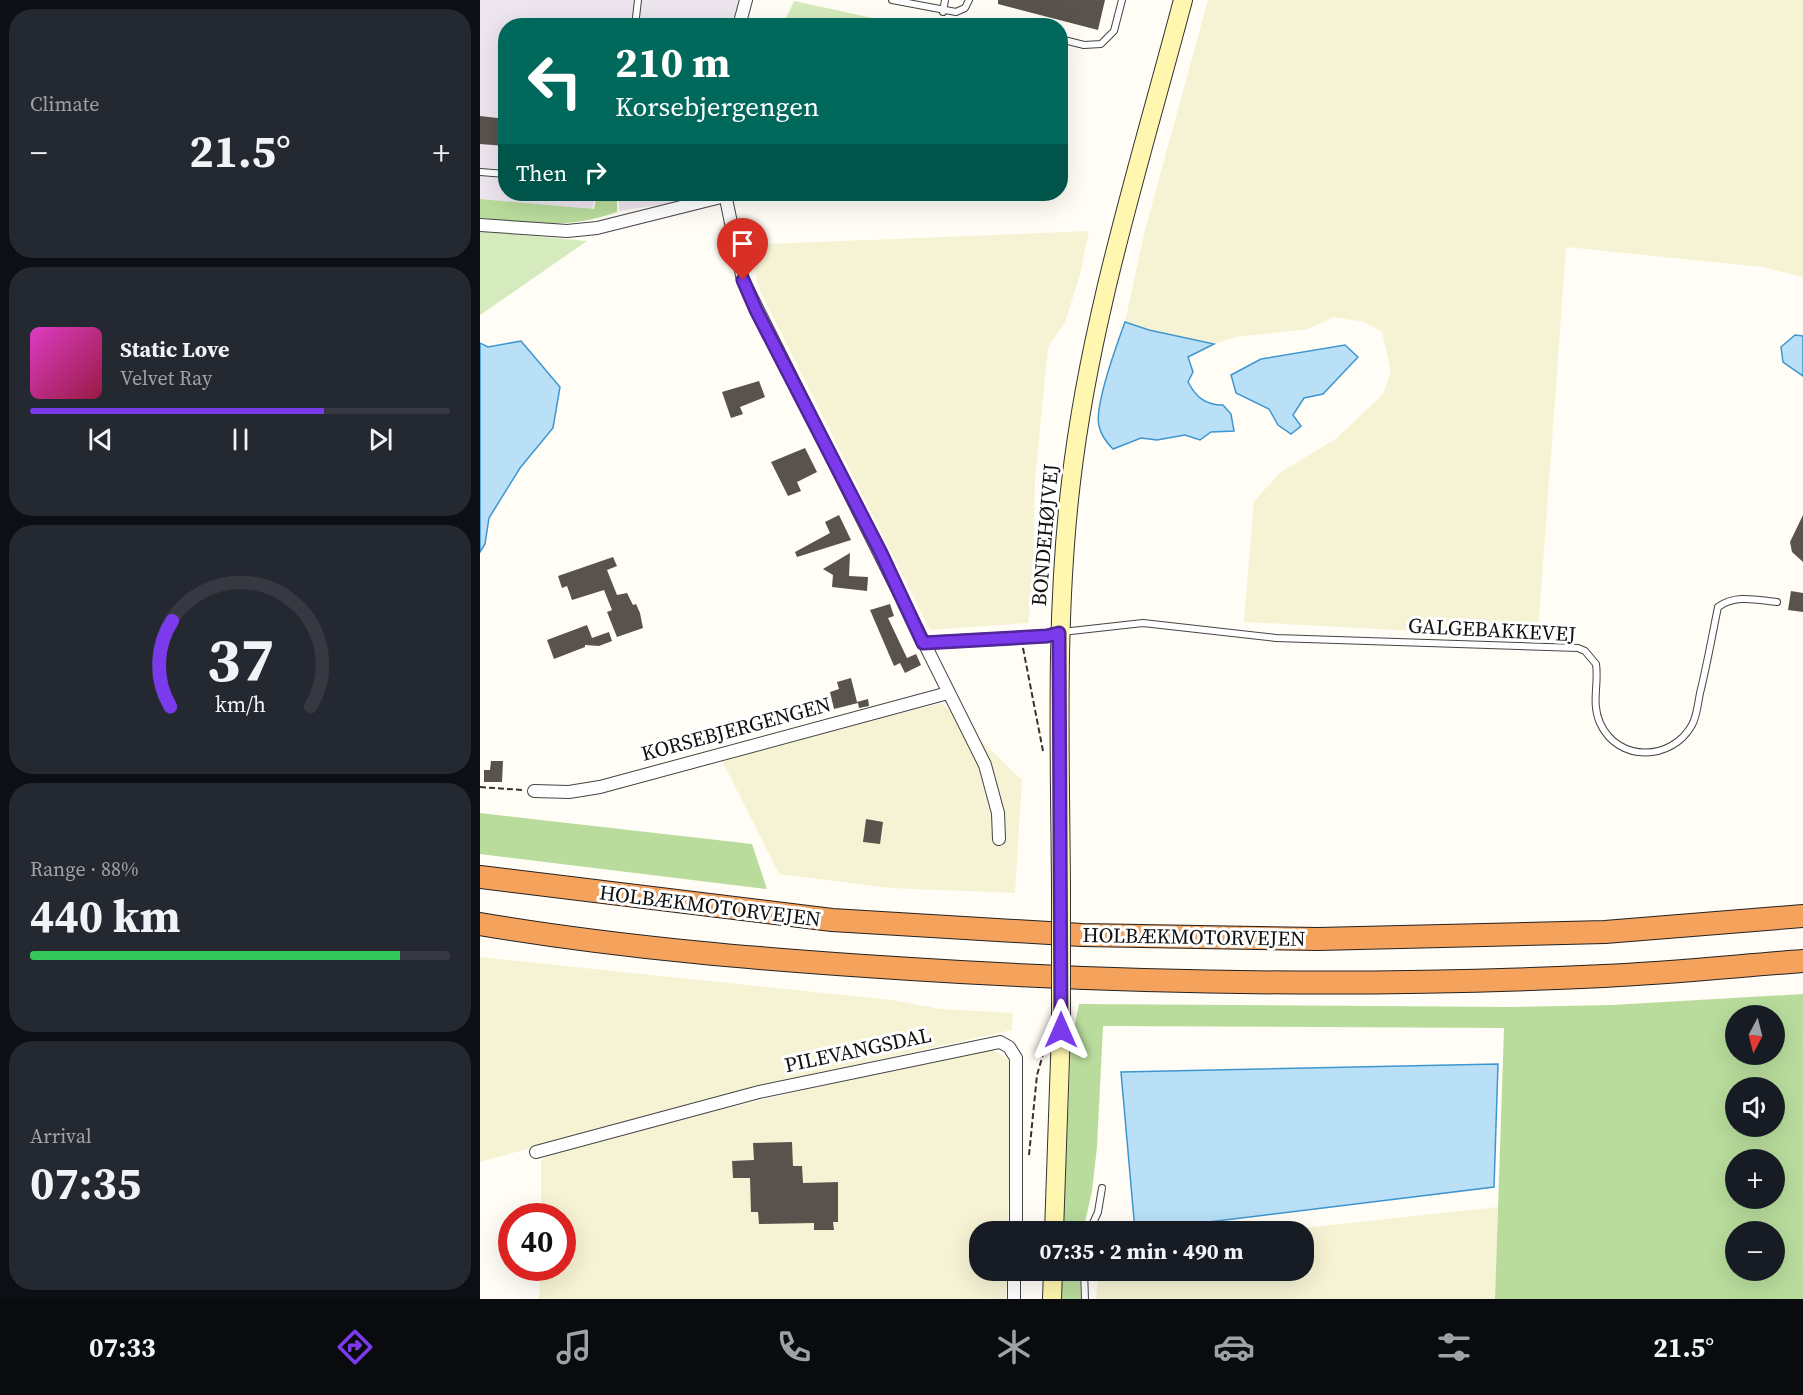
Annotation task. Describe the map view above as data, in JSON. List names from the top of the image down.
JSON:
{
  "streets": {
    "highway": ["HOLBÆKMOTORVEJEN"],
    "street": ["BONDEHØJVEJ", "KORSEBJERGENGEN", "PILEVANGSDAL"],
    "lane": ["GALGEBAKKEVEJ"]
  },
  "crossings": [
    ["BONDEHØJVEJ", "GALGEBAKKEVEJ"]
  ],
  "north": "bottom",
  "page": {
    "tile": [
      "Climate",
      ["Range · 88%", "440 km"],
      ["Arrival", "07:35"]
    ],
    "turn": ["210 m", "Korsebjergengen"],
    "heat": ["−", "21.5°", "+"],
    "then": "Then",
    "song": ["Static Love", "Velvet Ray"],
    "map_buttons": ["+", "−"],
    "limit": "40",
    "trip": "07:35 · 2 min · 490 m",
    "tabs": ["07:33", "21.5°"],
    "gauge": ["37", "km/h"]
  }
}
